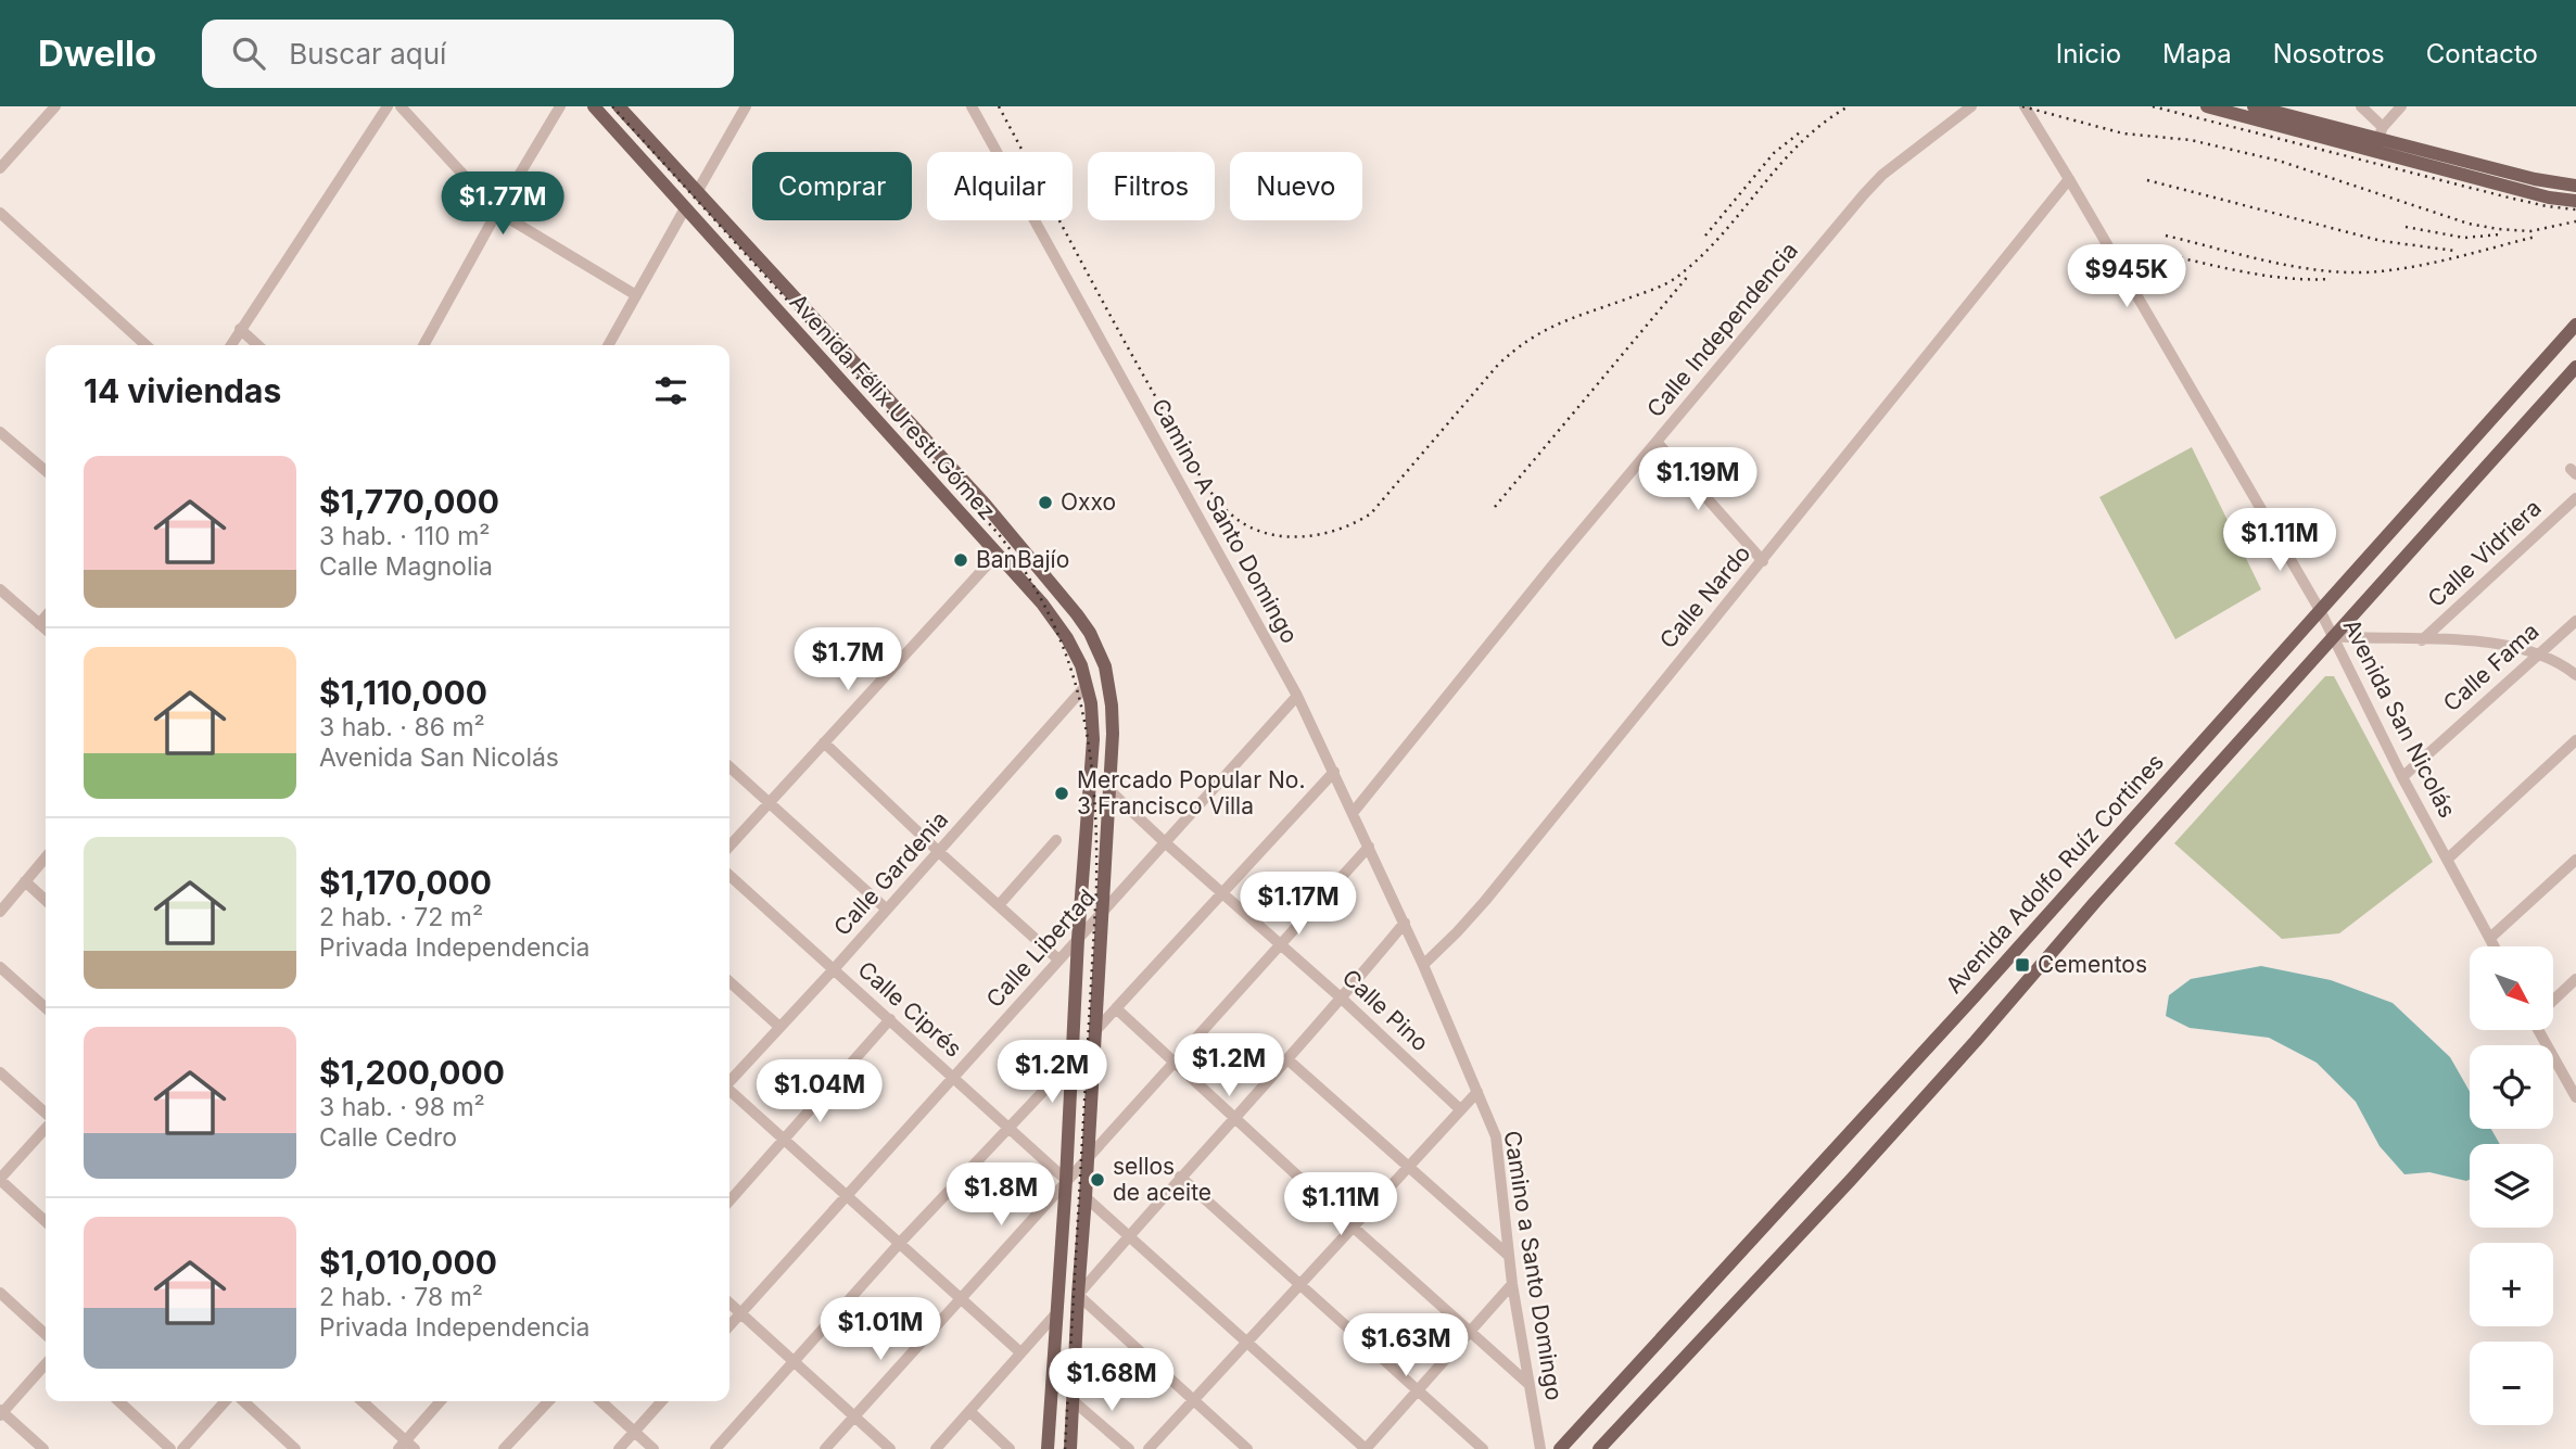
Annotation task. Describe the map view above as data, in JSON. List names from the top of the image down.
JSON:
{
  "streets": {
    "main road": ["Avenida Félix Uresti Gómez", "Avenida Adolfo Ruíz Cortines"],
    "street": [
      "Calle Independencia",
      "Camino A Santo Domingo",
      "Calle Vidriera",
      "Calle Nardo",
      "Calle Fama",
      "Avenida San Nicolás",
      "Calle Gardenia",
      "Calle Libertad",
      "Calle Ciprés",
      "Calle Pino",
      "Camino a Santo Domingo"
    ]
  },
  "crossings": [
    ["Calle Independencia", "Camino A Santo Domingo"],
    ["Avenida Félix Uresti Gómez", "Calle Gardenia"],
    ["Avenida Félix Uresti Gómez", "Calle Libertad"],
    ["Avenida Félix Uresti Gómez", "Calle Ciprés"],
    ["Avenida Félix Uresti Gómez", "Calle Pino"],
    ["Camino A Santo Domingo", "Calle Nardo"],
    ["Camino A Santo Domingo", "Calle Libertad"],
    ["Camino A Santo Domingo", "Camino a Santo Domingo"],
    ["Calle Nardo", "Avenida San Nicolás"],
    ["Calle Nardo", "Camino a Santo Domingo"],
    ["Calle Fama", "Avenida San Nicolás"],
    ["Avenida San Nicolás", "Avenida Adolfo Ruíz Cortines"],
    ["Calle Gardenia", "Calle Ciprés"],
    ["Calle Libertad", "Calle Ciprés"],
    ["Calle Libertad", "Calle Pino"]
  ],
  "places": {
    "other": [
      "Oxxo",
      "BanBajío",
      "Mercado Popular No. 3 Francisco Villa",
      "sellos de aceite"
    ],
    "transit": ["Cementos"]
  },
  "north": "bottom right",
  "page": {
    "header": "Dwello",
    "search": "Buscar aquí",
    "nav": [
      "Inicio",
      "Mapa",
      "Nosotros",
      "Contacto"
    ],
    "chip": [
      "Comprar",
      "Alquilar",
      "Filtros",
      "Nuevo"
    ],
    "price": [
      "$1.77M",
      "$945K",
      "$1.19M",
      "$1.11M",
      "$1.7M",
      "$1.17M",
      "$1.2M",
      "$1.2M",
      "$1.04M",
      "$1.8M",
      "$1.11M",
      "$1.01M",
      "$1.63M",
      "$1.68M"
    ],
    "heading": "14 viviendas",
    "list": [
      {
        "name": "$1,770,000",
        "note": "3 hab. · 110 m² · Calle Magnolia"
      },
      {
        "name": "$1,110,000",
        "note": "3 hab. · 86 m² · Avenida San Nicolás"
      },
      {
        "name": "$1,170,000",
        "note": "2 hab. · 72 m² · Privada Independencia"
      },
      {
        "name": "$1,200,000",
        "note": "3 hab. · 98 m² · Calle Cedro"
      },
      {
        "name": "$1,010,000",
        "note": "2 hab. · 78 m² · Privada Independencia"
      }
    ],
    "map_buttons": ["+", "−"]
  }
}
